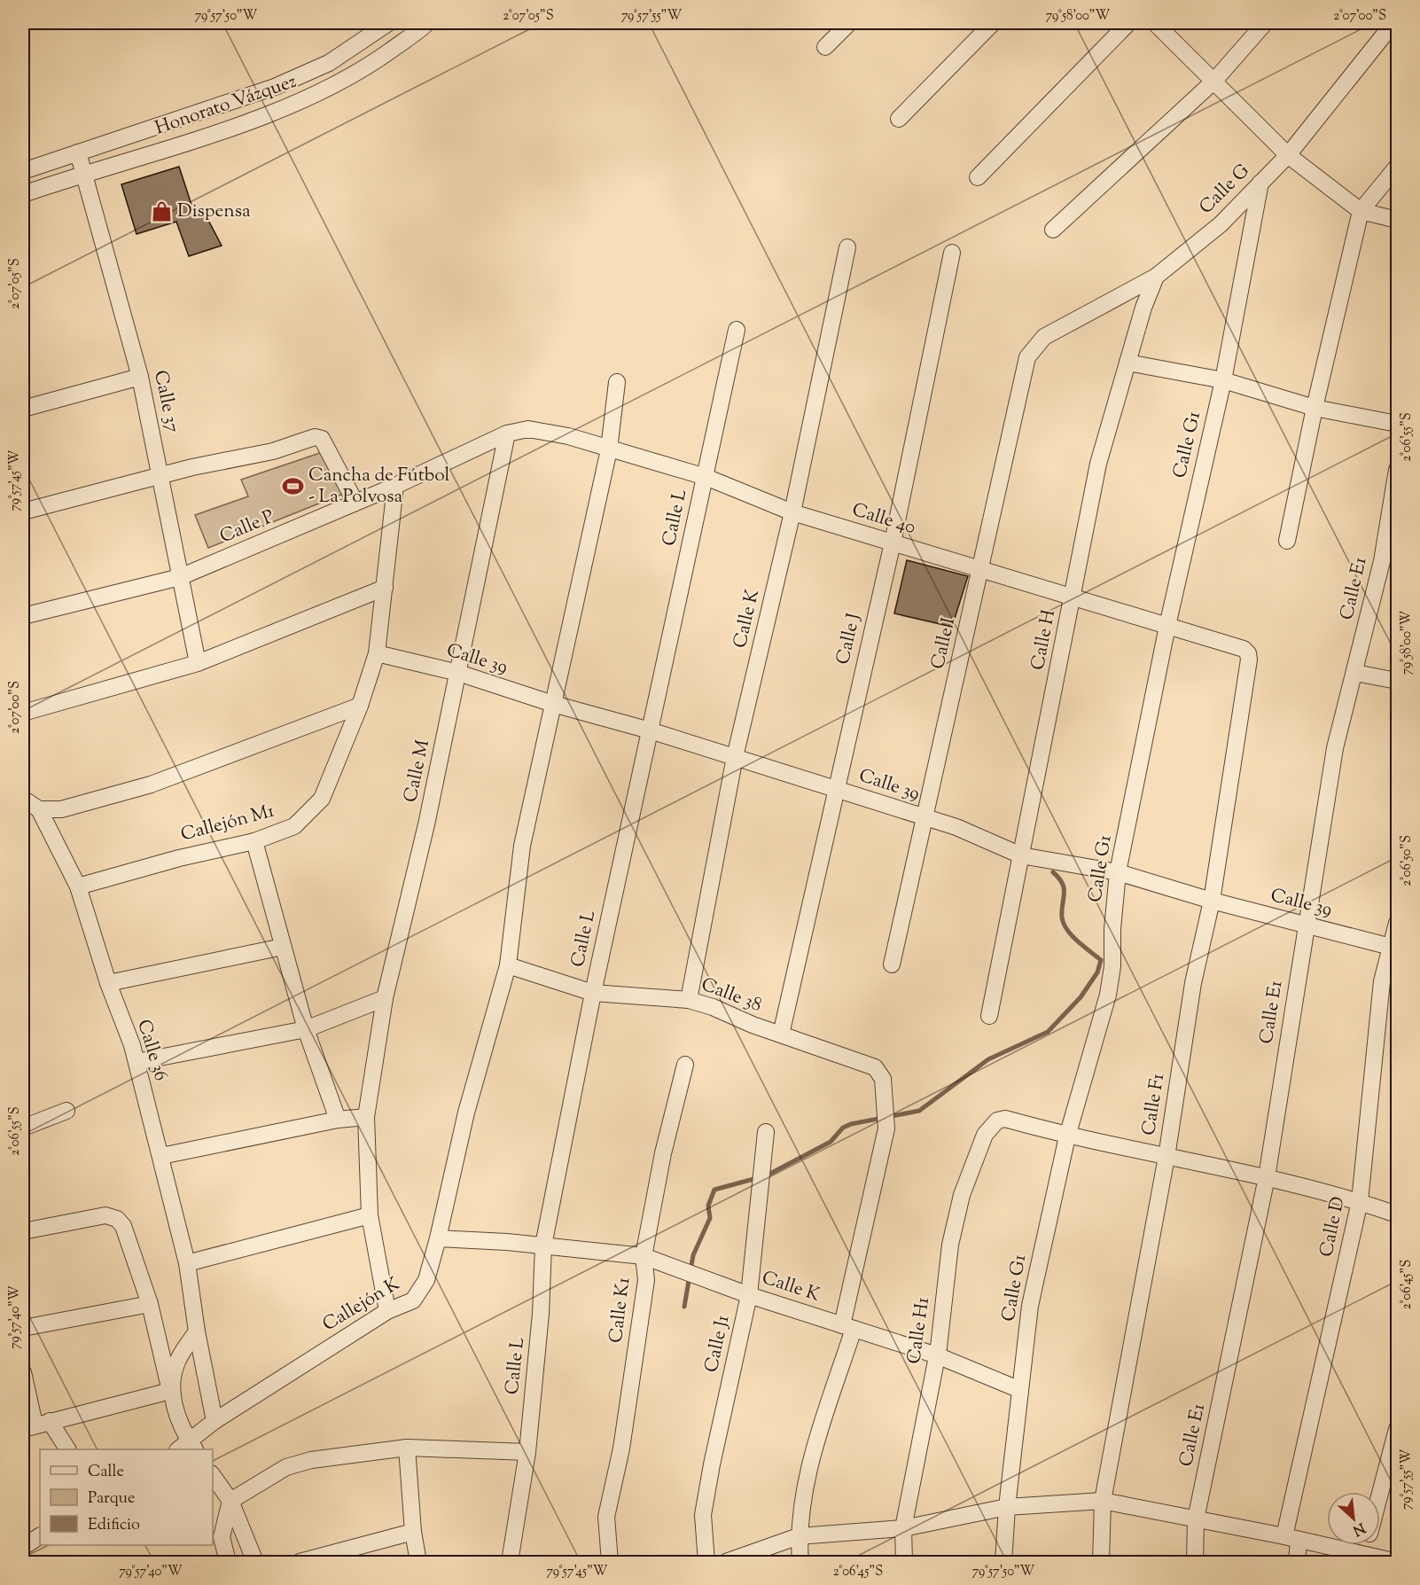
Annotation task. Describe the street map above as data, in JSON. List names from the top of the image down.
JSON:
{
  "streets": {
    "street": [
      "Honorato Vázquez",
      "Calle G",
      "Calle 37",
      "Calle G1",
      "Calle L",
      "Calle 40",
      "Calle P",
      "Calle E1",
      "Calle K",
      "Calle J",
      "Calle H",
      "Calle I",
      "Calle 39",
      "Calle M",
      "Callejón M1",
      "Calle 38",
      "Calle 36",
      "Calle F1",
      "Calle D",
      "Callejón K",
      "Calle K1",
      "Calle H1",
      "Calle J1"
    ]
  },
  "crossings": [
    ["Honorato Vázquez", "Calle 37"],
    ["Calle G", "Calle G1"],
    ["Calle G", "Calle H"],
    ["Calle G", "Calle I"],
    ["Calle 37", "Calle P"],
    ["Calle G1", "Calle 40"],
    ["Calle G1", "Calle K"],
    ["Calle G1", "Calle 39"],
    ["Calle G1", "Calle H1"],
    ["Calle L", "Calle 40"],
    ["Calle L", "Calle K"],
    ["Calle L", "Calle 39"],
    ["Calle L", "Calle 38"],
    ["Calle 40", "Calle P"],
    ["Calle 40", "Calle K"],
    ["Calle 40", "Calle J"],
    ["Calle 40", "Calle H"],
    ["Calle 40", "Calle I"],
    ["Calle 40", "Calle M"],
    ["Calle 40", "Calle F1"],
    ["Calle 40", "Callejón K"],
    ["Calle P", "Calle M"],
    ["Calle P", "Callejón M1"],
    ["Calle E1", "Calle 39"],
    ["Calle K", "Calle 39"],
    ["Calle K", "Calle 38"],
    ["Calle K", "Calle K1"],
    ["Calle K", "Calle H1"],
    ["Calle K", "Calle J1"],
    ["Calle J", "Calle 39"],
    ["Calle J", "Calle 38"],
    ["Calle H", "Calle 39"],
    ["Calle I", "Calle 39"],
    ["Calle 39", "Calle M"],
    ["Calle 39", "Callejón M1"],
    ["Calle 39", "Calle F1"],
    ["Calle 39", "Calle D"],
    ["Calle 39", "Callejón K"],
    ["Calle M", "Callejón K"],
    ["Callejón M1", "Calle 36"],
    ["Calle 38", "Callejón K"],
    ["Calle 36", "Callejón K"]
  ],
  "places": {
    "shop": ["Dispensa"],
    "sports": ["Cancha de Fútbol - La Polvosa"]
  },
  "legend": ["Calle", "Parque", "Edificio"],
  "north": "bottom right",
  "coordinates": [
    "79°57'50\"W",
    "2°07'05\"S",
    "79°57'55\"W",
    "79°58'00\"W",
    "2°07'00\"S",
    "2°06'55\"S",
    "79°57'45\"W",
    "2°06'50\"S",
    "2°06'45\"S",
    "79°57'40\"W"
  ]
}
